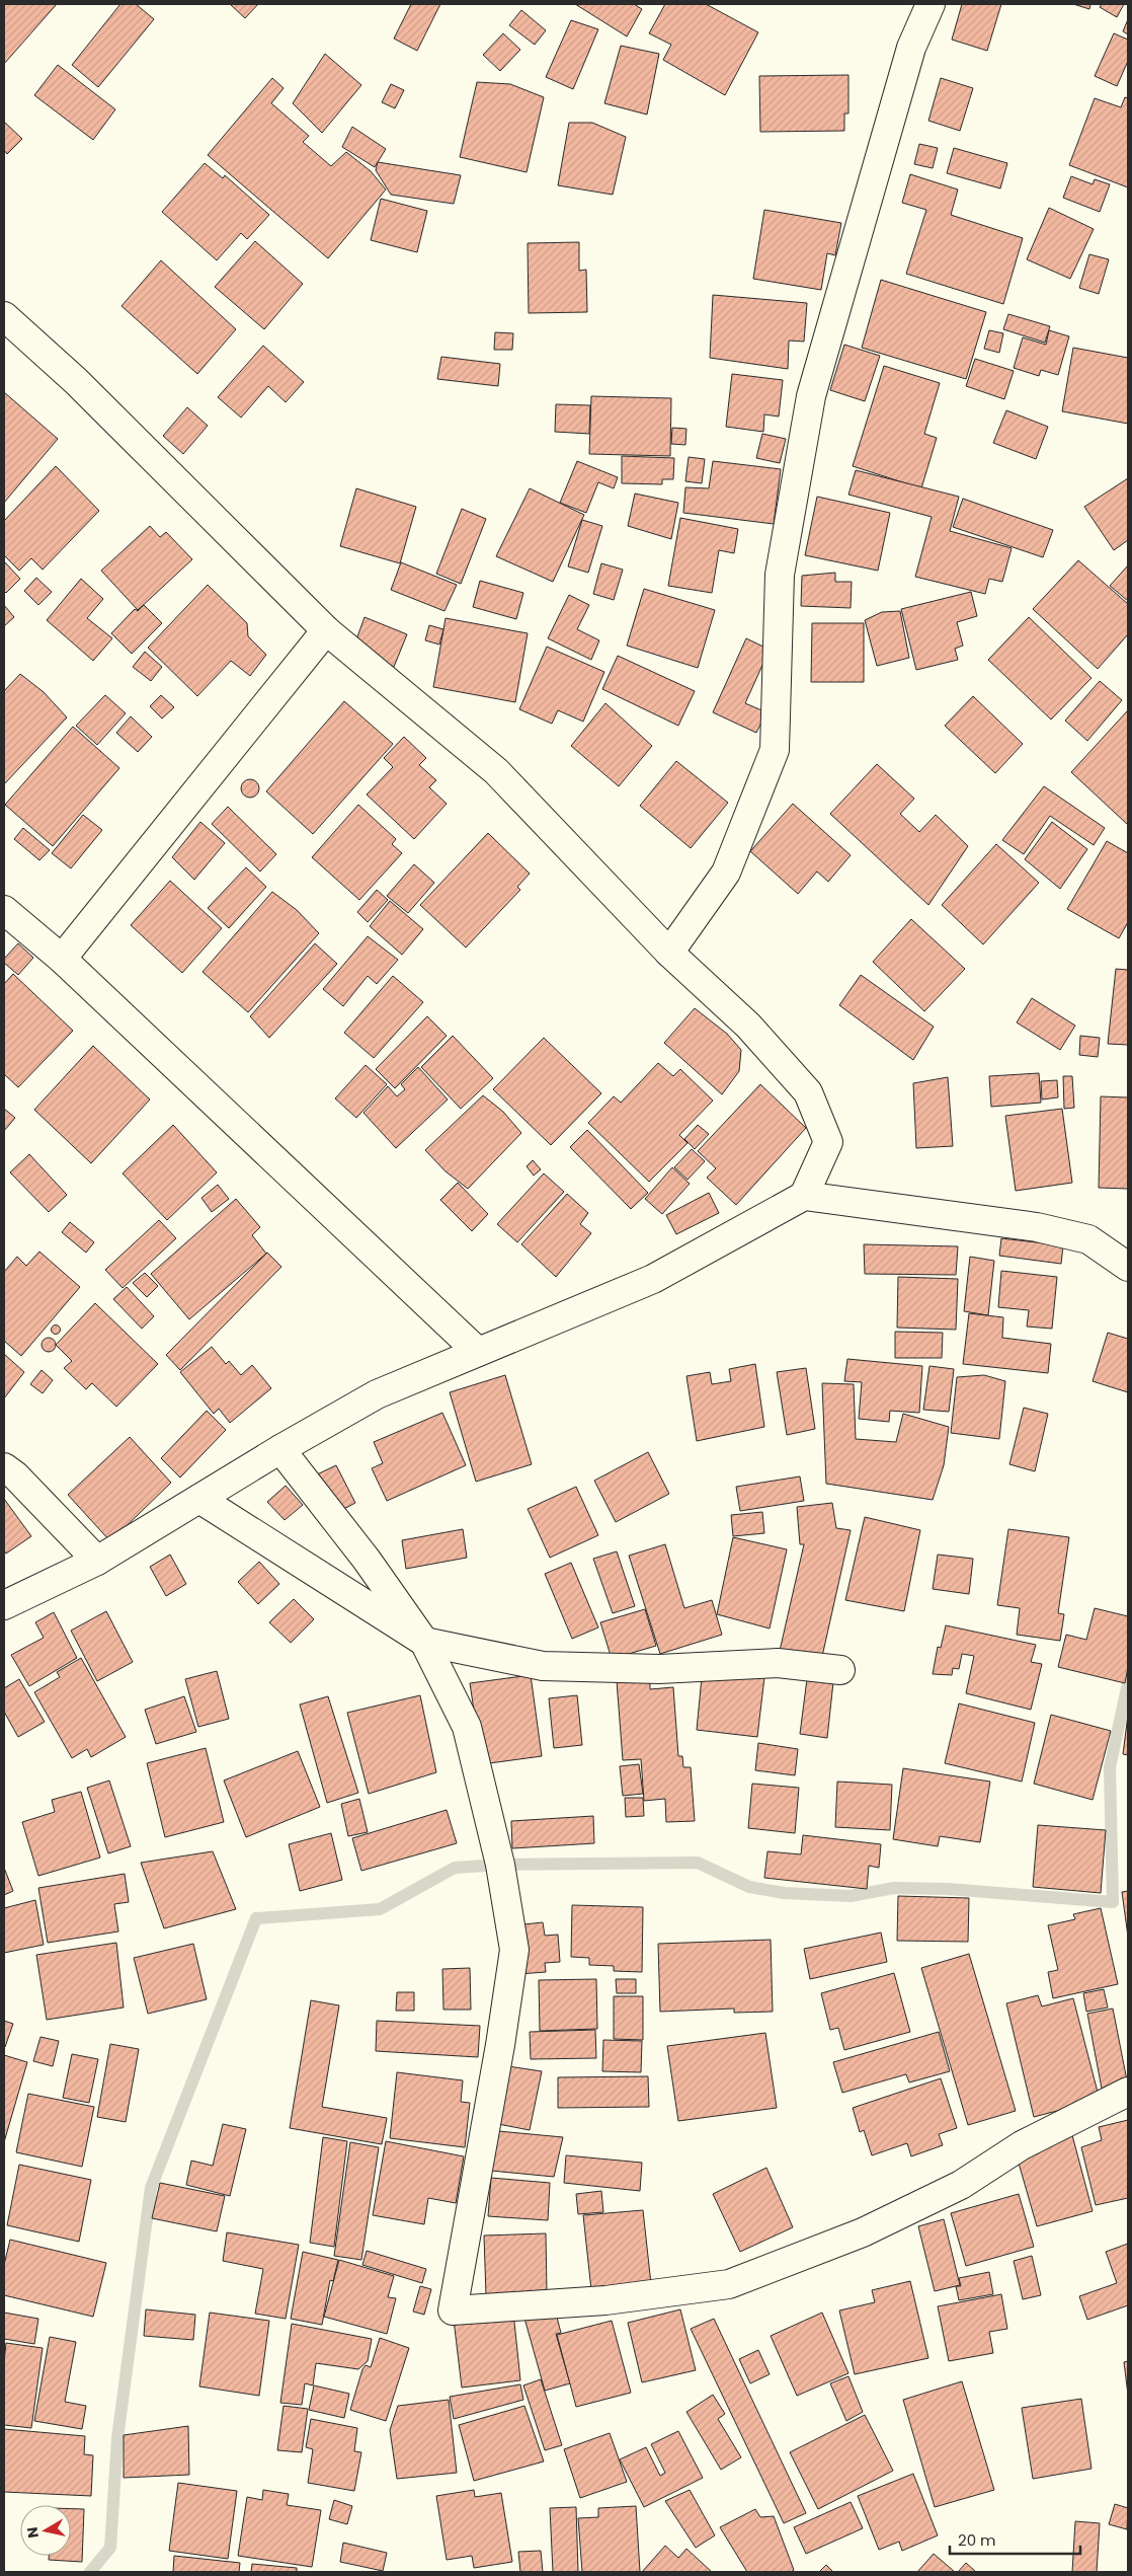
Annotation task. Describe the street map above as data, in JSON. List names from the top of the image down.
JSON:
{
  "scale_bar": "20 m",
  "north": "left"
}
